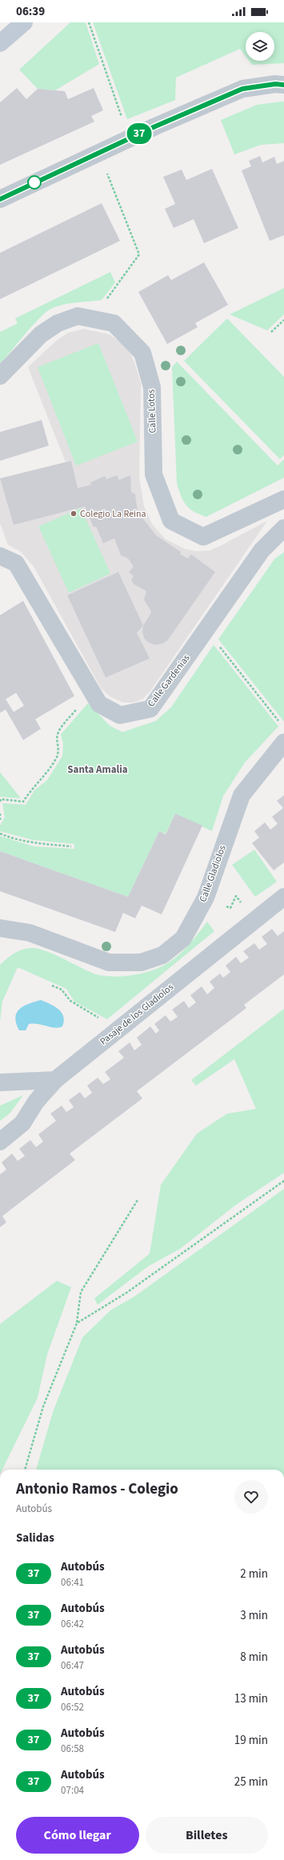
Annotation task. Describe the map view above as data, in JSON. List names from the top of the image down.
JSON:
{
  "streets": {
    "street": [
      "Calle Lotos",
      "Calle Gardenias",
      "Calle Gladiolos",
      "Pasaje de los Gladiolos"
    ]
  },
  "districts": ["Santa Amalia"],
  "places": ["Colegio La Reina"],
  "lines": ["bus line 37"],
  "page": {
    "status": "06:39",
    "on_map": "37",
    "heading": [
      ["Antonio Ramos - Colegio", "Autobús"],
      "Salidas"
    ],
    "list": [
      {
        "mark": "37",
        "name": "Autobús",
        "note": "06:41",
        "value": "2 min"
      },
      {
        "mark": "37",
        "name": "Autobús",
        "note": "06:42",
        "value": "3 min"
      },
      {
        "mark": "37",
        "name": "Autobús",
        "note": "06:47",
        "value": "8 min"
      },
      {
        "mark": "37",
        "name": "Autobús",
        "note": "06:52",
        "value": "13 min"
      },
      {
        "mark": "37",
        "name": "Autobús",
        "note": "06:58",
        "value": "19 min"
      },
      {
        "mark": "37",
        "name": "Autobús",
        "note": "07:04",
        "value": "25 min"
      }
    ],
    "buttons": ["Cómo llegar", "Billetes"]
  }
}
